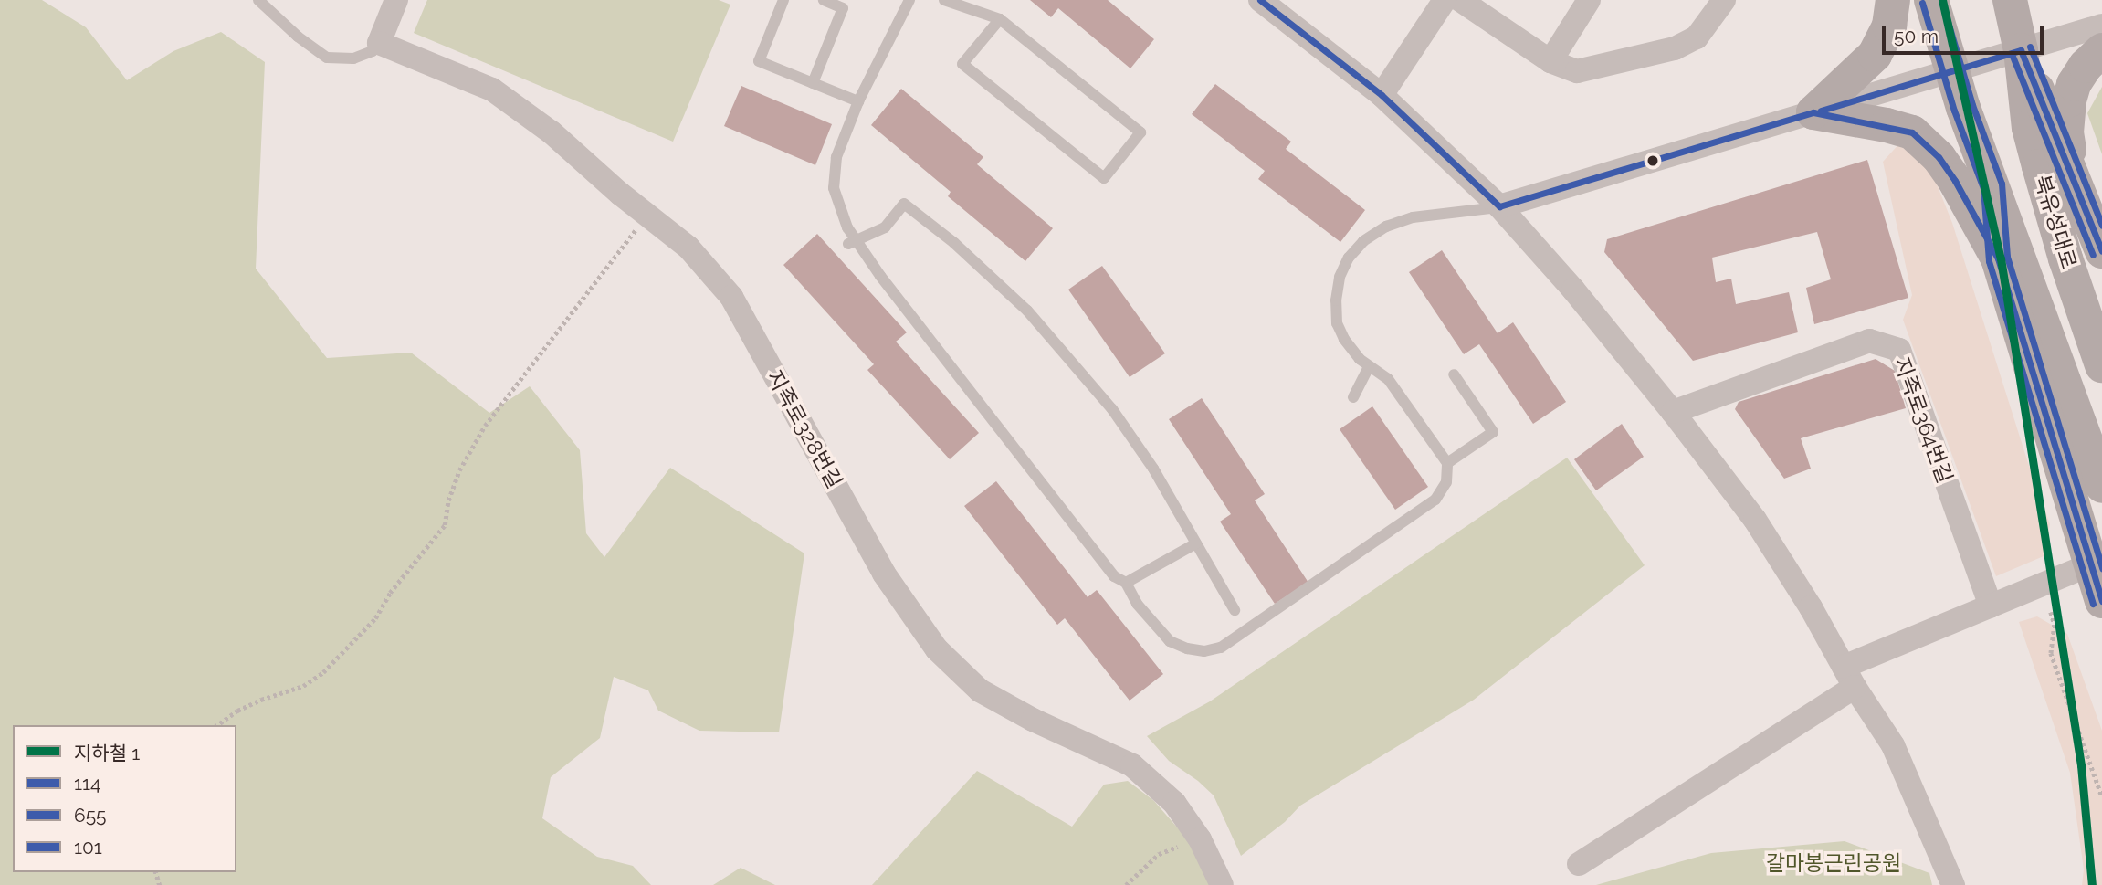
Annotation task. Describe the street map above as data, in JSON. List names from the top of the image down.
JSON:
{
  "streets": {
    "main road": ["북유성대로"],
    "street": ["지족로364번길", "지족로328번길"]
  },
  "parks": ["갈마봉근린공원"],
  "lines": [
    "metro line 1",
    "transit line 114",
    "transit line 101",
    "transit line 655"
  ],
  "legend": [
    "지하철 1",
    "114",
    "655",
    "101"
  ],
  "scale_bar": "50 m"
}
